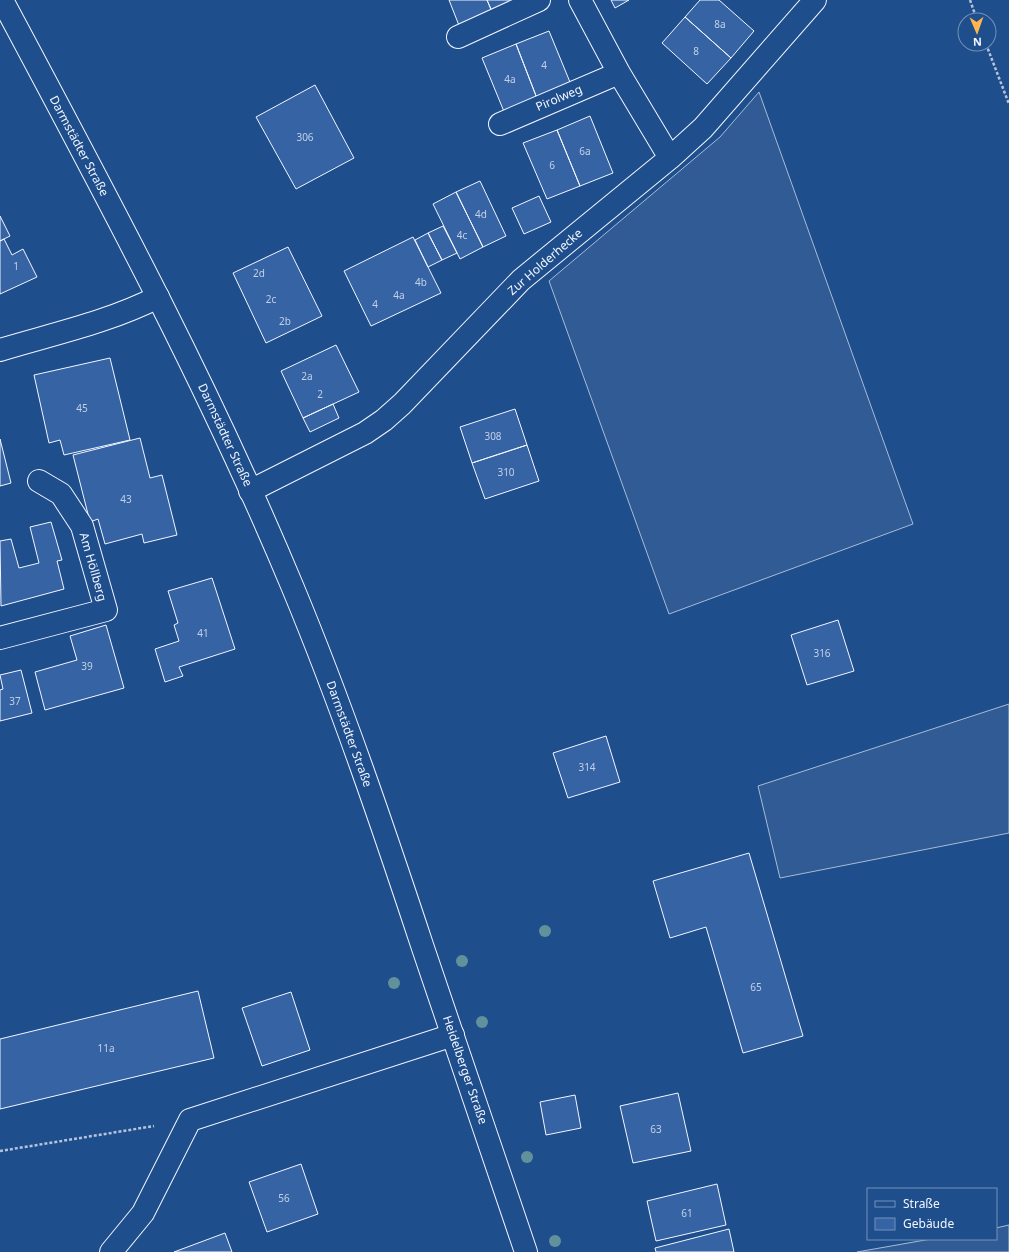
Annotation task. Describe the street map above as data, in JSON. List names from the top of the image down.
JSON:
{
  "streets": {
    "street": [
      "Pirolweg",
      "Darmstädter Straße",
      "Zur Holderhecke",
      "Am Höllberg",
      "Heidelberger Straße"
    ]
  },
  "crossings": [
    ["Darmstädter Straße", "Zur Holderhecke"],
    ["Darmstädter Straße", "Heidelberger Straße"]
  ],
  "house_numbers": [
    "8a",
    "8",
    "4",
    "4a",
    "306",
    "6a",
    "6",
    "4d",
    "4c",
    "1",
    "2d",
    "4b",
    "4a",
    "2c",
    "4",
    "2b",
    "2a",
    "2",
    "45",
    "308",
    "310",
    "43",
    "41",
    "316",
    "39",
    "37",
    "314",
    "65",
    "11a",
    "63",
    "56",
    "61"
  ],
  "legend": ["Straße", "Gebäude"],
  "north": "bottom"
}
